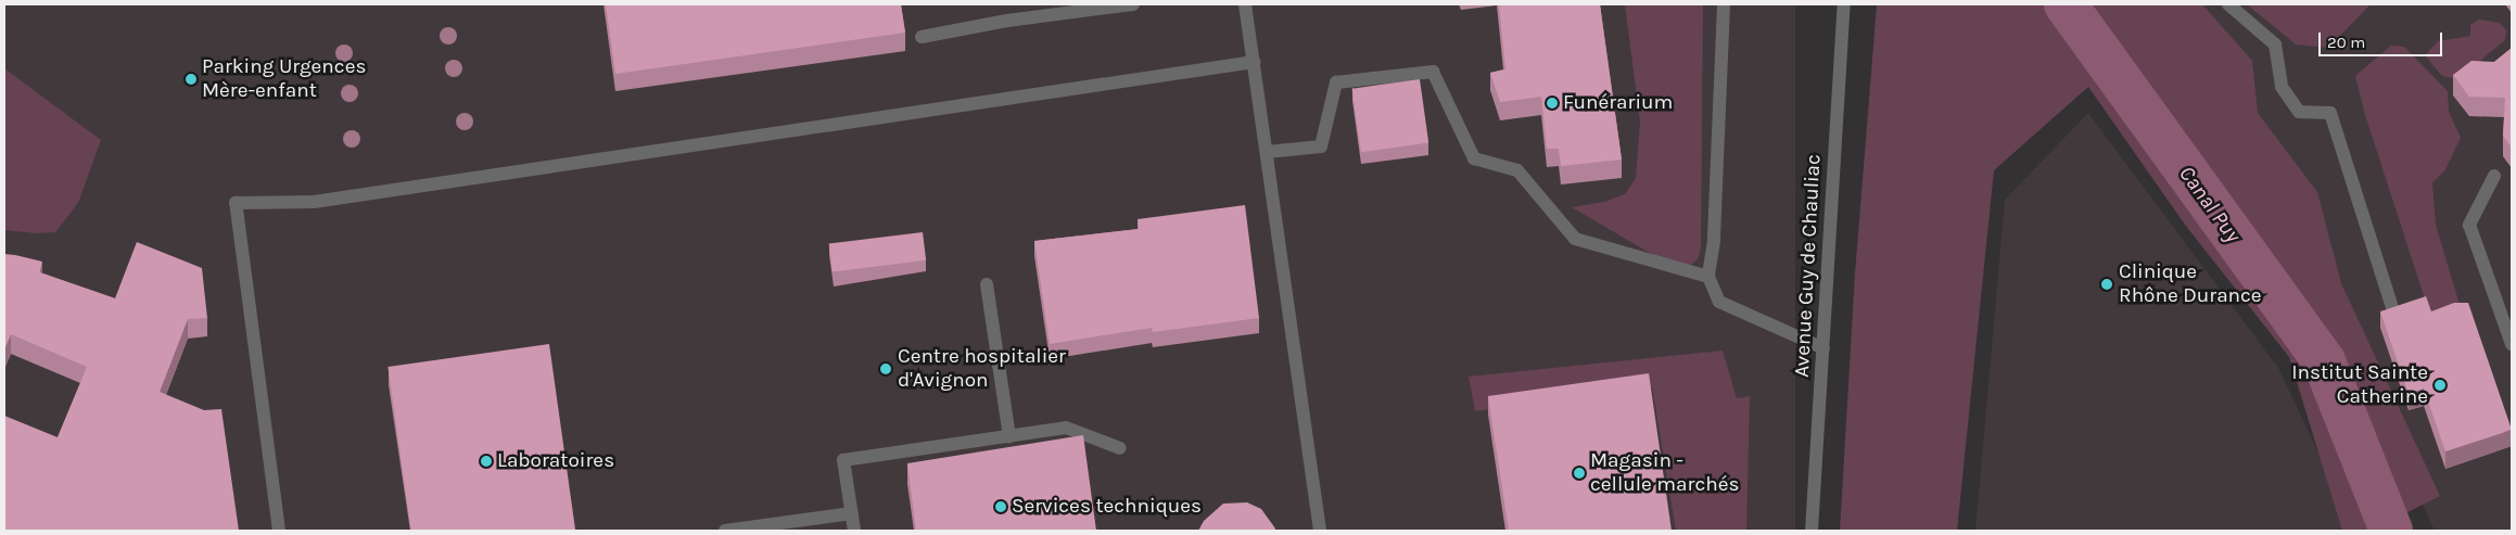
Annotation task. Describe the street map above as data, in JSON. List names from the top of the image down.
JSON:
{
  "streets": {
    "street": ["Avenue Guy de Chauliac"]
  },
  "water": ["Canal Puy"],
  "places": [
    "Parking Urgences Mère-enfant",
    "Funérarium",
    "Clinique Rhône Durance",
    "Centre hospitalier d'Avignon",
    "Institut Sainte Catherine",
    "Laboratoires",
    "Magasin - cellule marchés",
    "Services techniques"
  ],
  "scale_bar": "20 m"
}
